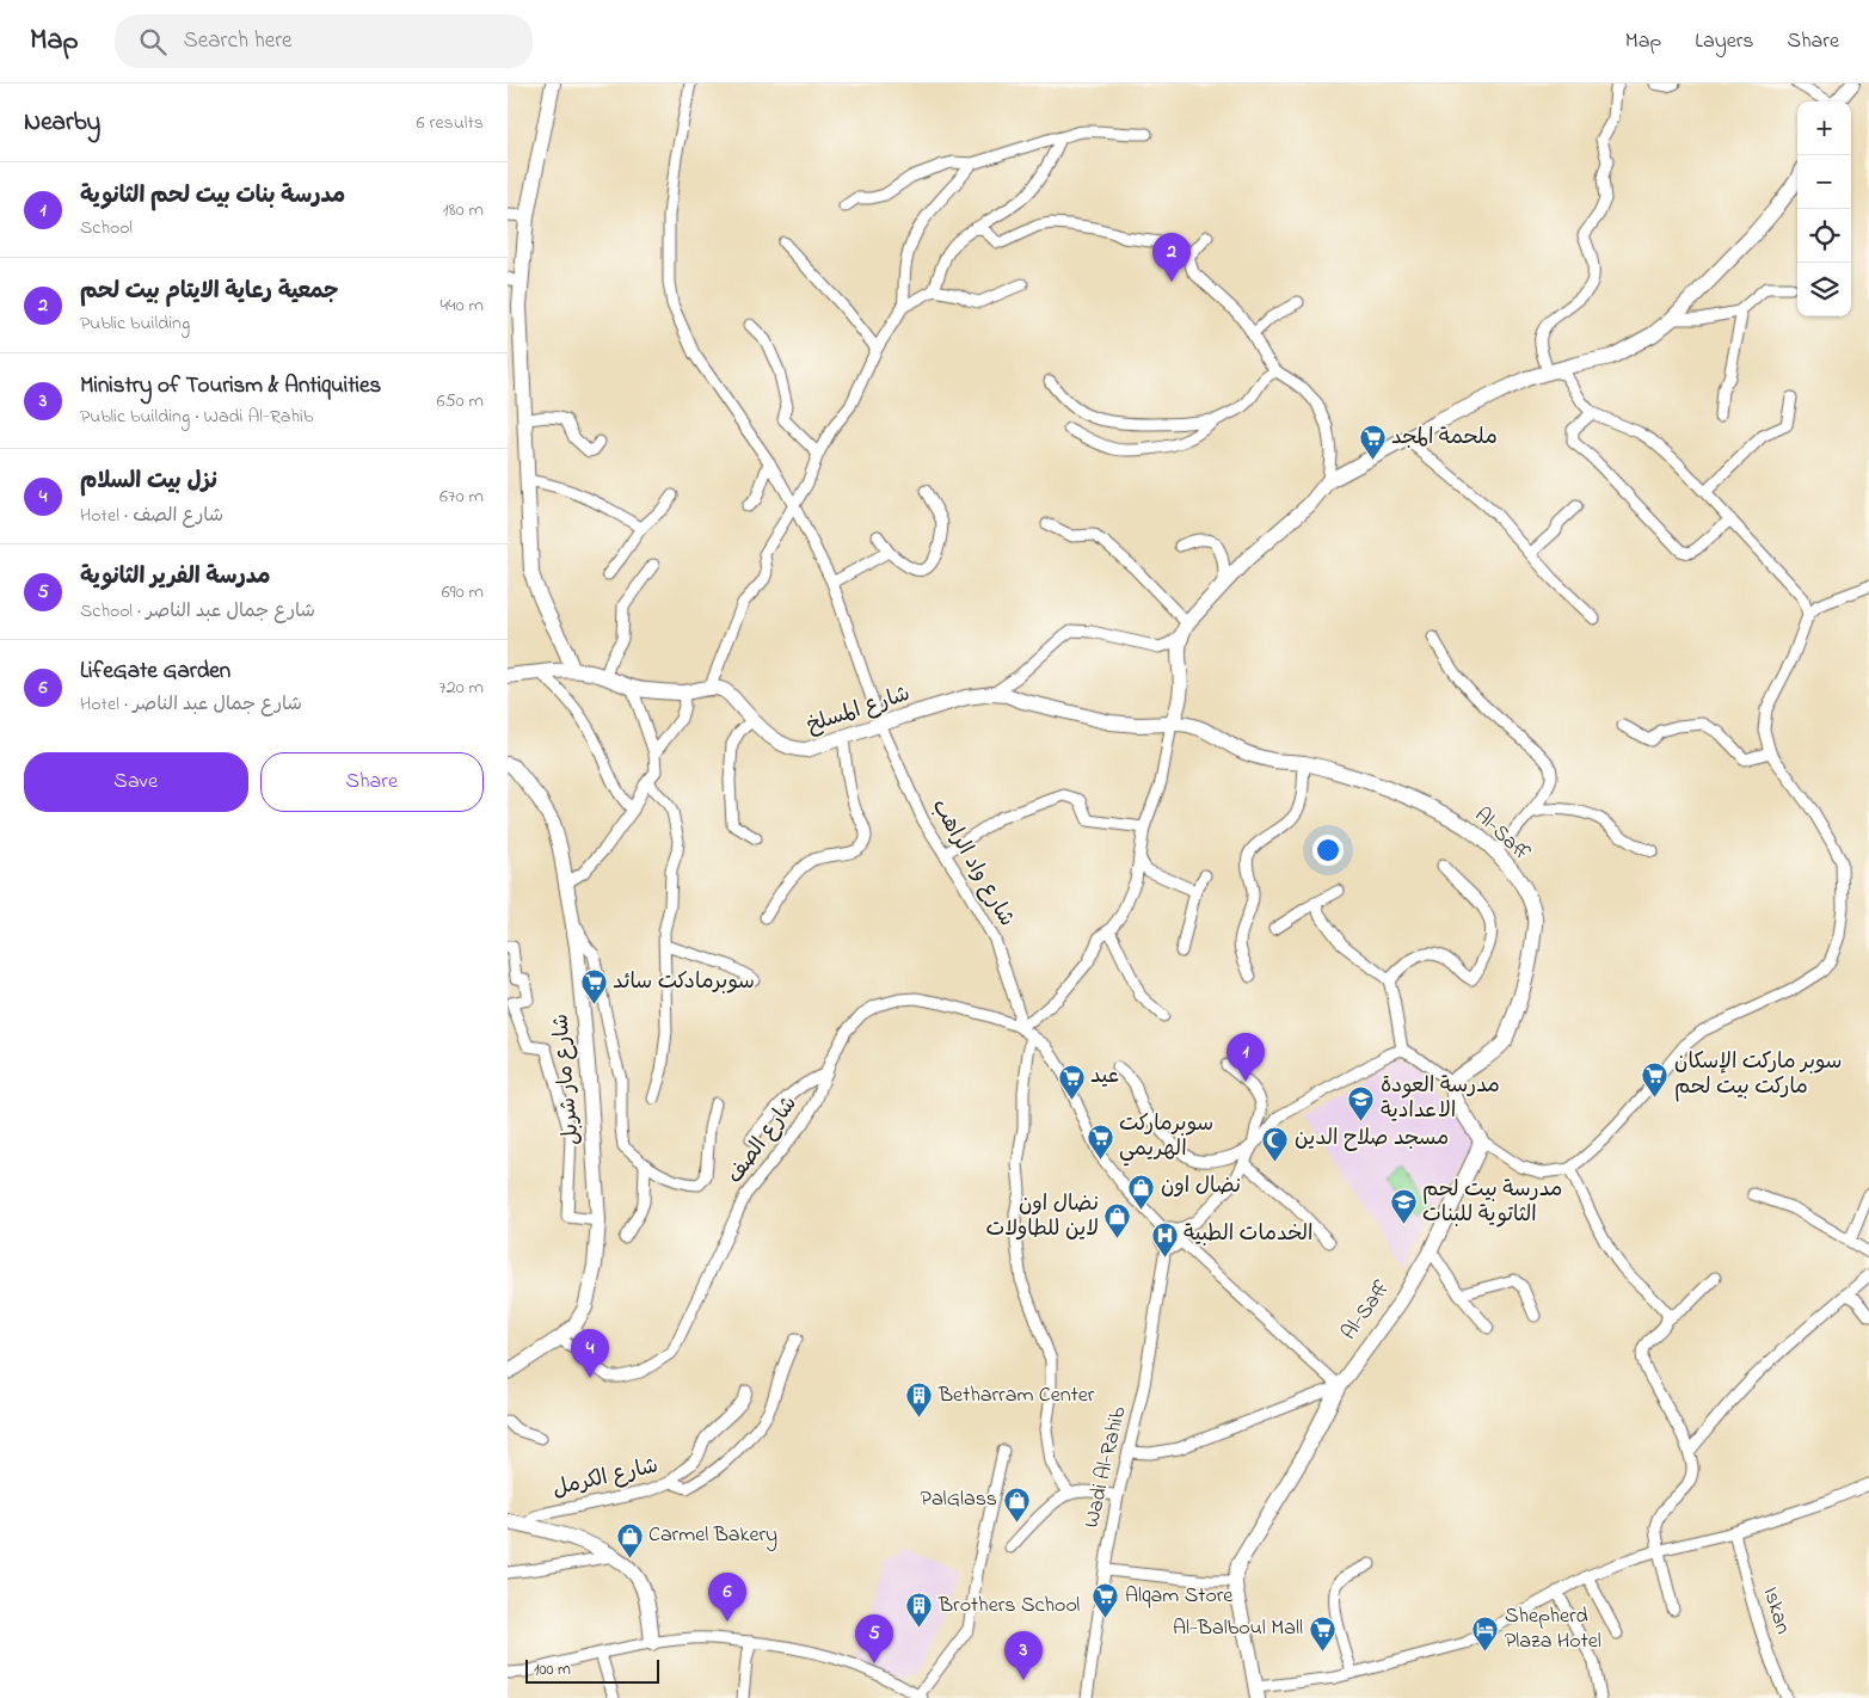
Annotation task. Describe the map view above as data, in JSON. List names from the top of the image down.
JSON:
{
  "streets": {
    "street": [
      "شارع المسلخ",
      "Al-Saff",
      "شارع واد الراهب",
      "شارع مار شربل",
      "شارع الصف",
      "Wadi Al-Rahib",
      "شارع الكرمل",
      "Iskan"
    ]
  },
  "crossings": [
    ["شارع المسلخ", "Al-Saff"],
    ["شارع المسلخ", "شارع واد الراهب"],
    ["شارع واد الراهب", "شارع الصف"],
    ["شارع مار شربل", "شارع الصف"]
  ],
  "places": {
    "supermarket": [
      "ملحمة المجد",
      "سوبرمادكت سائد",
      "سوبر ماركت الإسكان ماركت بيت لحم",
      "عيد",
      "سوبرماركت الهريمي",
      "Alqam Store",
      "Al-Balboul Mall"
    ],
    "school or university": ["مدرسة العودة الاعدادية", "مدرسة بيت لحم الثاتوية للبنات"],
    "mosque": ["مسجد صلاح الدين"],
    "shop": [
      "نضال اون",
      "نضال اون لاين للطاولات",
      "PalGlass",
      "Carmel Bakery"
    ],
    "hospital": ["الخدمات الطبية"],
    "building": ["Betharram Center", "Brothers School"],
    "hotel": ["Shepherd Plaza Hotel"]
  },
  "scale_bar": "100 m",
  "page": {
    "header": "Map",
    "search": "Search here",
    "nav": ["Map", "Layers", "Share"],
    "heading": ["Nearby", "6 results"],
    "map_buttons": ["+", "−"],
    "list": [
      {
        "mark": "1",
        "name": "مدرسة بنات بيت لحم الثانوية",
        "note": "School",
        "value": "180 m"
      },
      {
        "mark": "2",
        "name": "جمعية رعاية الايتام بيت لحم",
        "note": "Public building",
        "value": "440 m"
      },
      {
        "mark": "3",
        "name": "Ministry of Tourism & Antiquities",
        "note": "Public building · Wadi Al-Rahib",
        "value": "650 m"
      },
      {
        "mark": "4",
        "name": "نزل بيت السلام",
        "note": "Hotel · شارع الصف",
        "value": "670 m"
      },
      {
        "mark": "5",
        "name": "مدرسة الفرير الثانوية",
        "note": "School · شارع جمال عبد الناصر",
        "value": "690 m"
      },
      {
        "mark": "6",
        "name": "LifeGate Garden",
        "note": "Hotel · شارع جمال عبد الناصر",
        "value": "720 m"
      }
    ],
    "pins": [
      "2",
      "1",
      "4",
      "6",
      "5",
      "3"
    ],
    "buttons": ["Save", "Share"],
    "scale": "100 m"
  }
}
